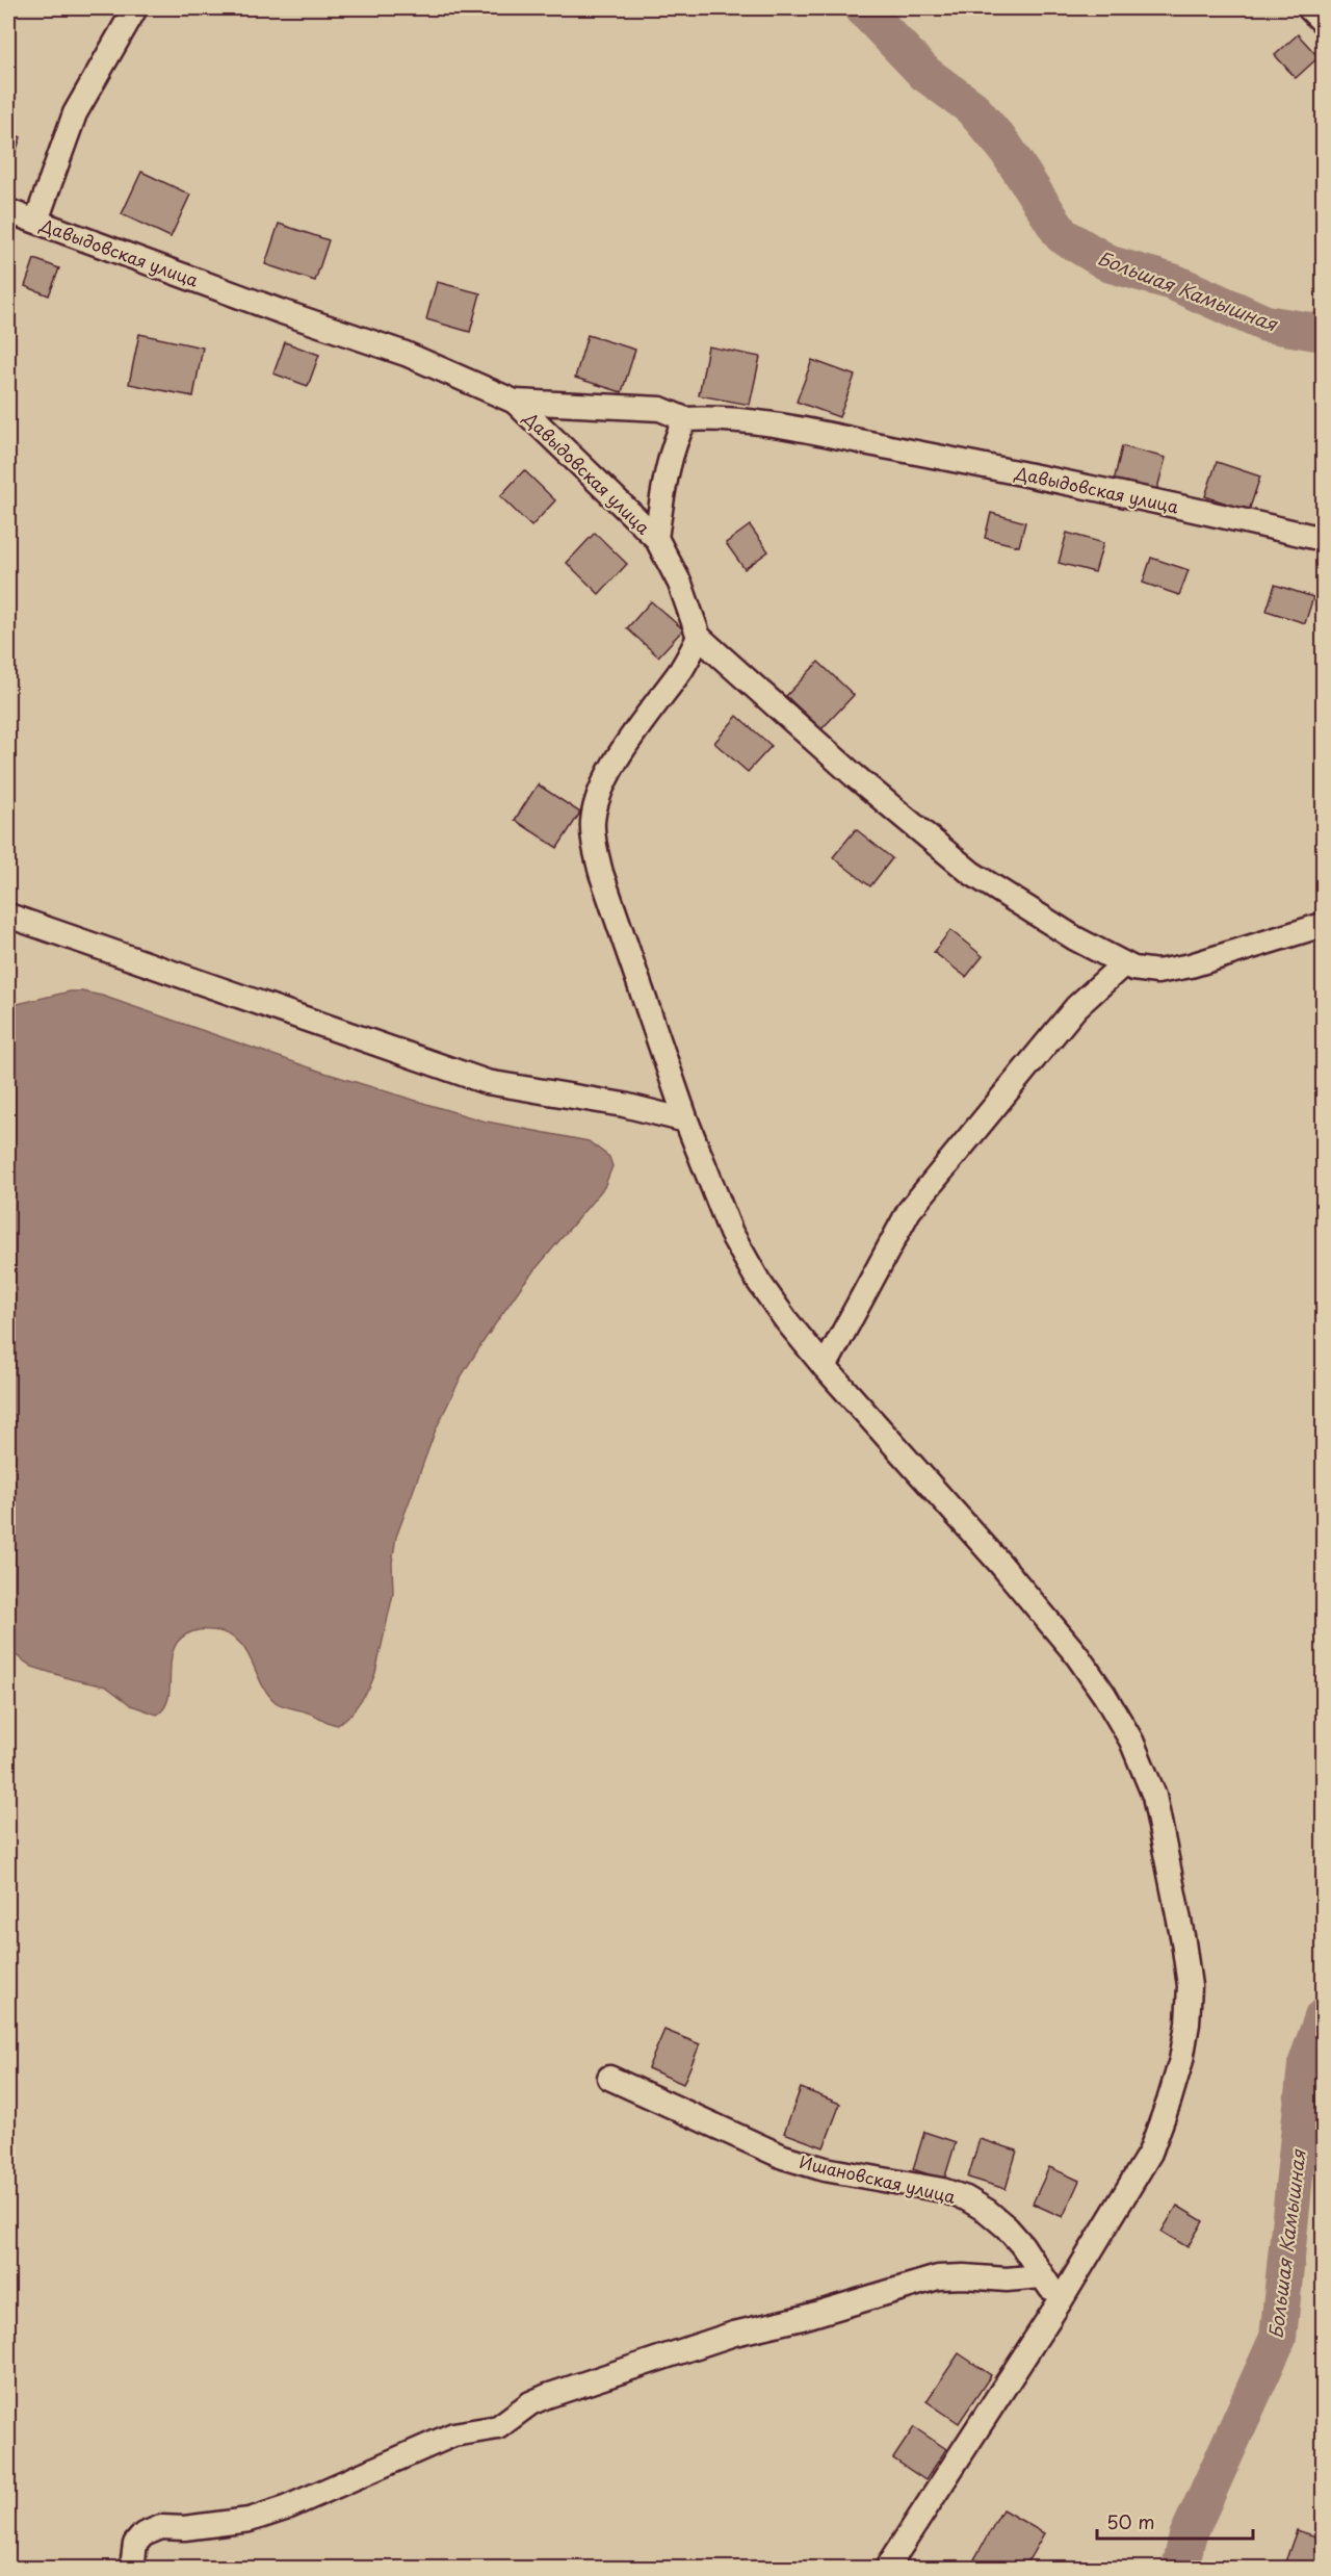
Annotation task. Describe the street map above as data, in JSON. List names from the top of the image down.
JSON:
{
  "streets": {
    "street": ["Давыдовская улица", "Ишановская улица"]
  },
  "water": ["Большая Камышная"],
  "scale_bar": "50 m"
}
